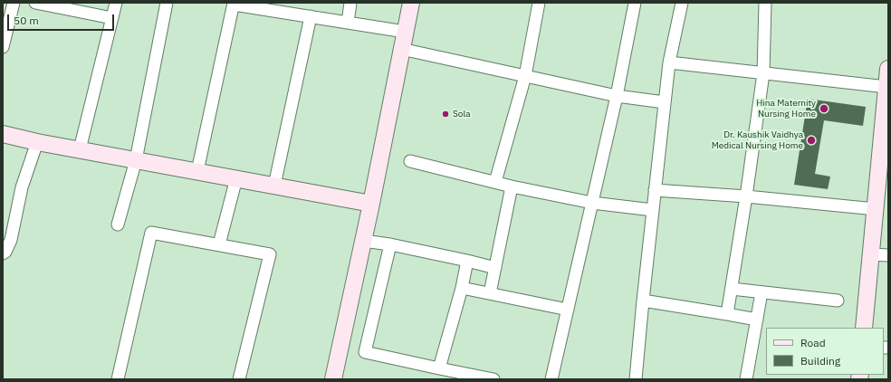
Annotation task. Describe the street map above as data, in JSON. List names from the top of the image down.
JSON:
{
  "places": ["Hina Maternity Nursing Home", "Sola", "Dr. Kaushik Vaidhya Medical Nursing Home"],
  "legend": ["Road", "Building"],
  "scale_bar": "50 m"
}
